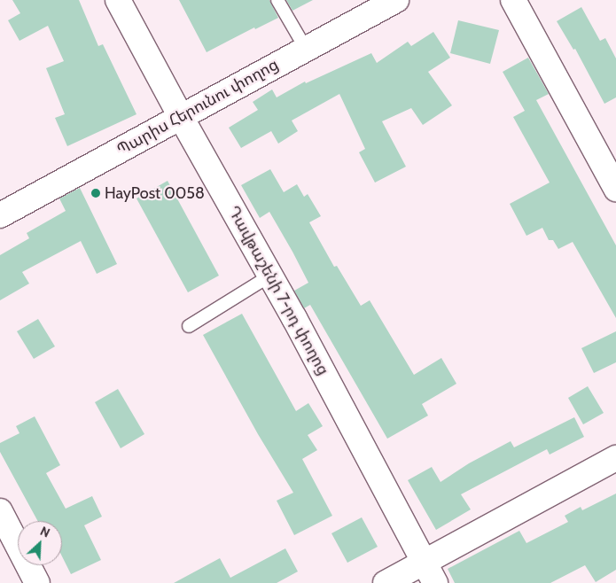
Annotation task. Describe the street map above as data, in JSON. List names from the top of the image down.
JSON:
{
  "streets": {
    "street": ["Պարիս Հերունու փողոց", "Դավթաշենի 7-րդ փողոց"]
  },
  "crossings": [
    ["Պարիս Հերունու փողոց", "Դավթաշենի 7-րդ փողոց"]
  ],
  "places": ["HayPost 0058"],
  "north": "top right"
}
